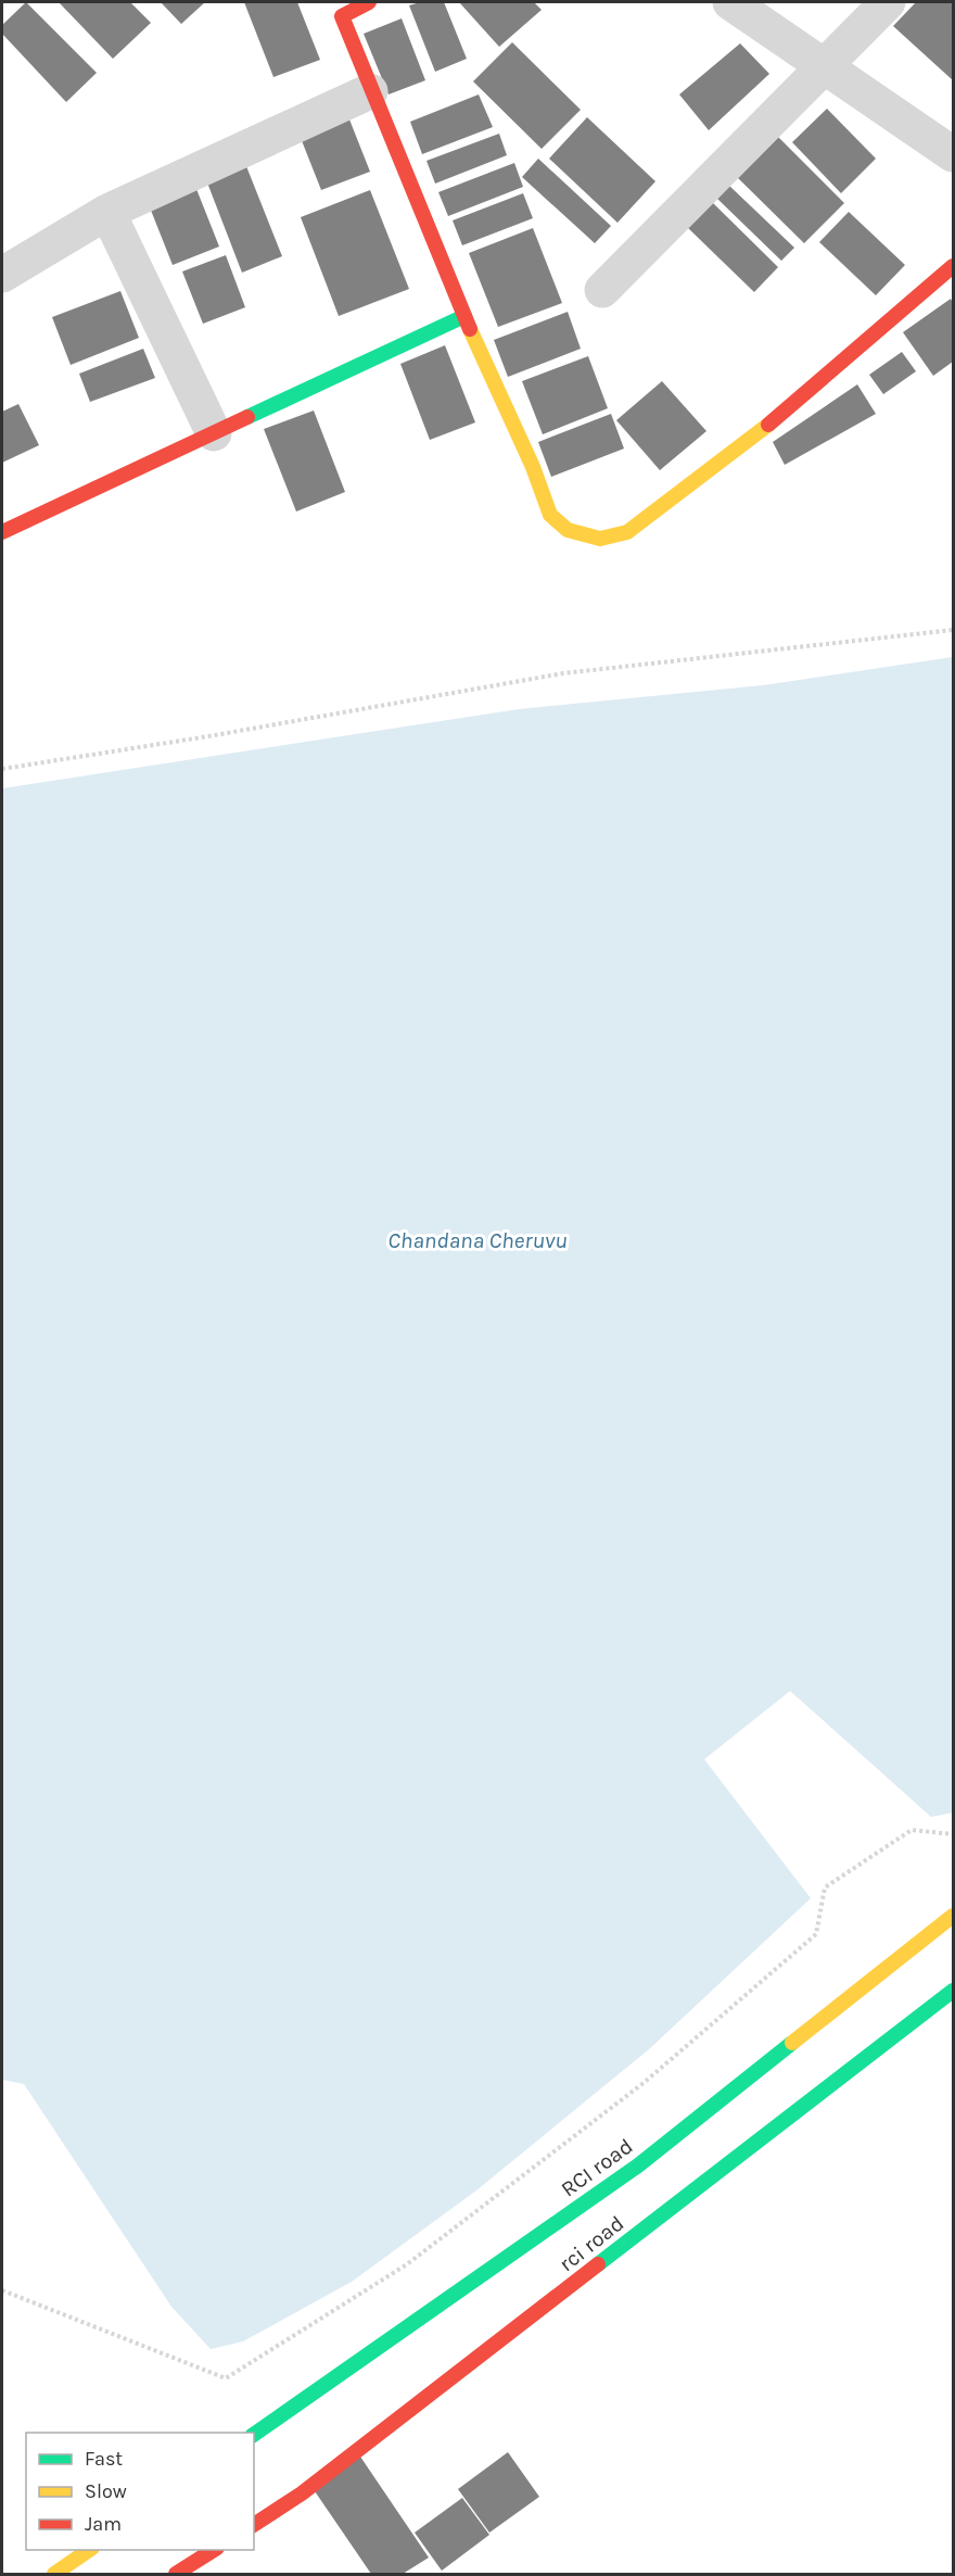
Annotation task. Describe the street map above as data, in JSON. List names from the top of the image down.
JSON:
{
  "streets": {
    "main road": ["RCI road", "rci road"]
  },
  "water": ["Chandana Cheruvu"],
  "legend": ["Fast", "Slow", "Jam"]
}
